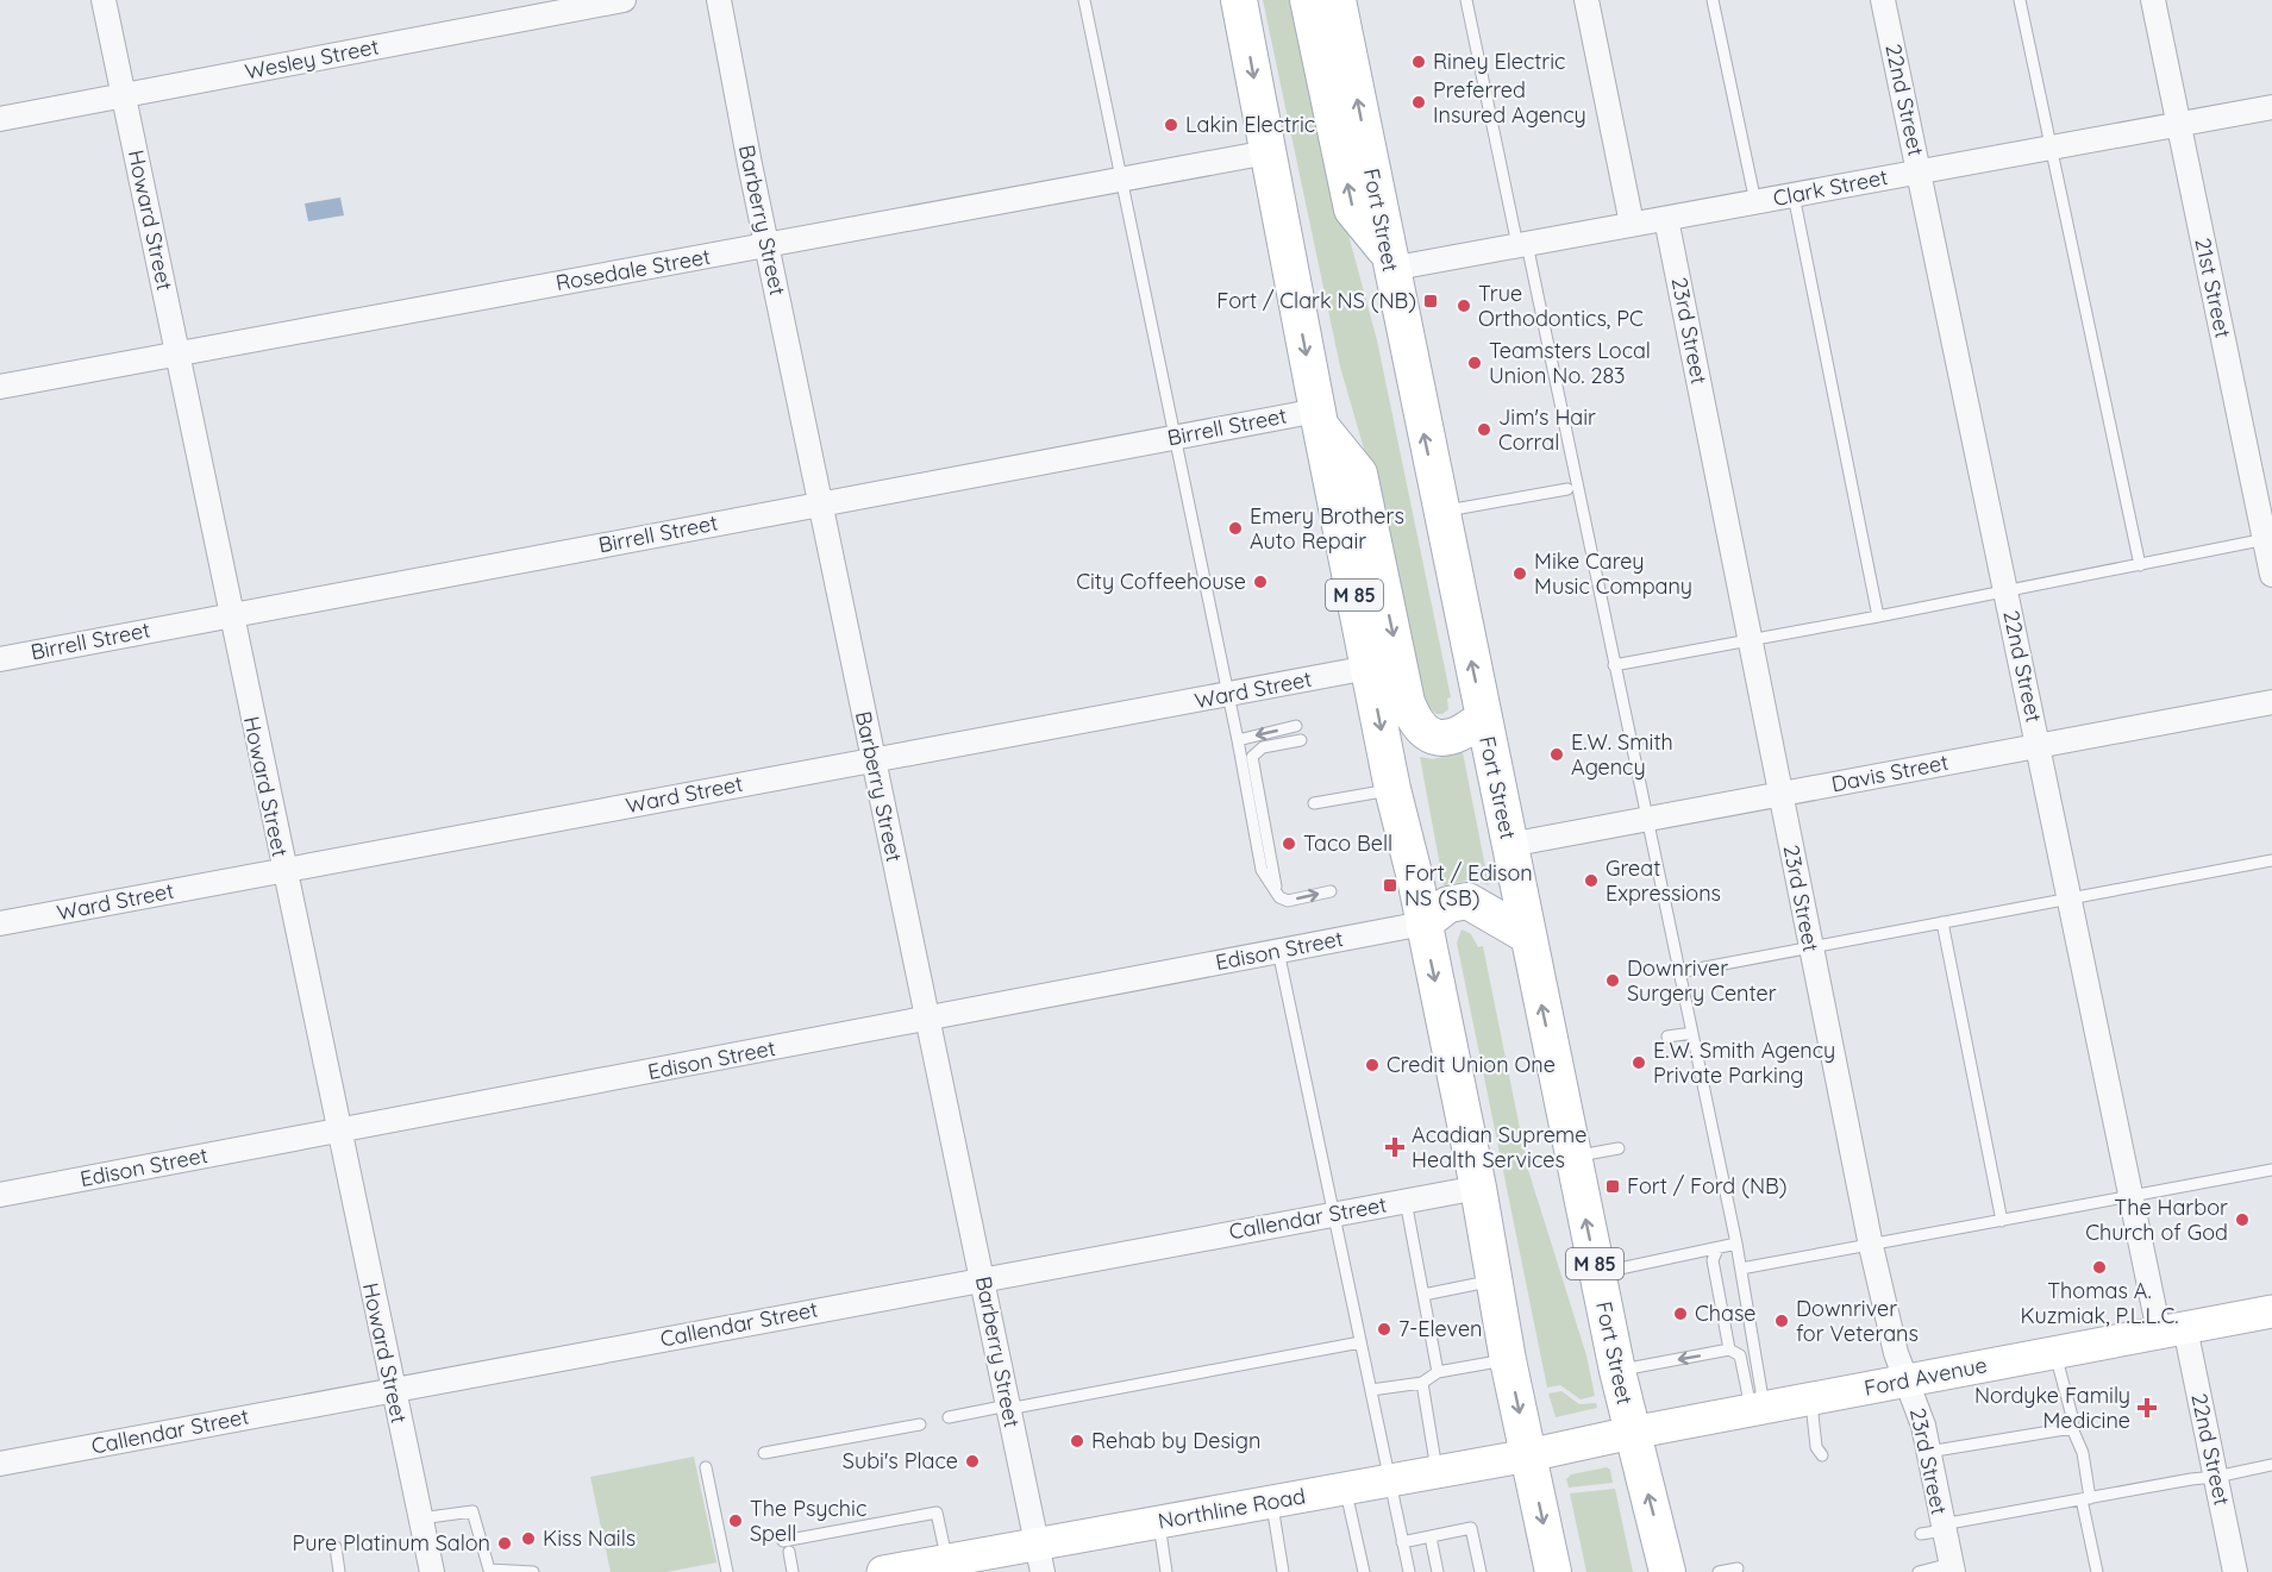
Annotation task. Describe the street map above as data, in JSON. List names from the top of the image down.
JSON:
{
  "streets": {
    "main road": [
      "Fort Street",
      "M 85",
      "Ford Avenue",
      "Northline Road"
    ],
    "street": [
      "Wesley Street",
      "22nd Street",
      "Clark Street",
      "Howard Street",
      "Barberry Street",
      "Rosedale Street",
      "21st Street",
      "23rd Street",
      "Birrell Street",
      "Ward Street",
      "Davis Street",
      "Edison Street",
      "Callendar Street"
    ]
  },
  "crossings": [
    ["Wesley Street", "Howard Street"],
    ["22nd Street", "Clark Street"],
    ["22nd Street", "Davis Street"],
    ["22nd Street", "Ford Avenue"],
    ["Clark Street", "Fort Street"],
    ["Clark Street", "21st Street"],
    ["Clark Street", "23rd Street"],
    ["Howard Street", "Rosedale Street"],
    ["Howard Street", "Birrell Street"],
    ["Howard Street", "Ward Street"],
    ["Howard Street", "Edison Street"],
    ["Howard Street", "Callendar Street"],
    ["Barberry Street", "Rosedale Street"],
    ["Barberry Street", "Birrell Street"],
    ["Barberry Street", "Ward Street"],
    ["Barberry Street", "Edison Street"],
    ["Barberry Street", "Callendar Street"],
    ["Barberry Street", "Northline Road"],
    ["Fort Street", "Davis Street"],
    ["Fort Street", "Ford Avenue"],
    ["Rosedale Street", "M 85"],
    ["23rd Street", "Davis Street"],
    ["23rd Street", "Ford Avenue"],
    ["Birrell Street", "M 85"],
    ["M 85", "Ward Street"],
    ["M 85", "Edison Street"],
    ["M 85", "Callendar Street"],
    ["M 85", "Northline Road"],
    ["Ford Avenue", "Northline Road"]
  ],
  "places": {
    "other": [
      "Riney Electric",
      "Preferred Insured Agency",
      "Lakin Electric",
      "True Orthodontics, PC",
      "Teamsters Local Union No. 283",
      "Jim's Hair Corral",
      "Emery Brothers Auto Repair",
      "Mike Carey Music Company",
      "City Coffeehouse",
      "E.W. Smith Agency",
      "Taco Bell",
      "Great Expressions",
      "Downriver Surgery Center",
      "E.W. Smith Agency Private Parking",
      "Credit Union One",
      "The Harbor Church of God",
      "Thomas A. Kuzmiak, P.L.L.C.",
      "Chase",
      "Downriver for Veterans",
      "7-Eleven",
      "Rehab by Design",
      "Subi's Place",
      "The Psychic Spell",
      "Kiss Nails",
      "Pure Platinum Salon"
    ],
    "transit": ["Fort / Clark NS (NB)", "Fort / Edison NS (SB)", "Fort / Ford (NB)"],
    "health": ["Acadian Supreme Health Services", "Nordyke Family Medicine"]
  }
}
